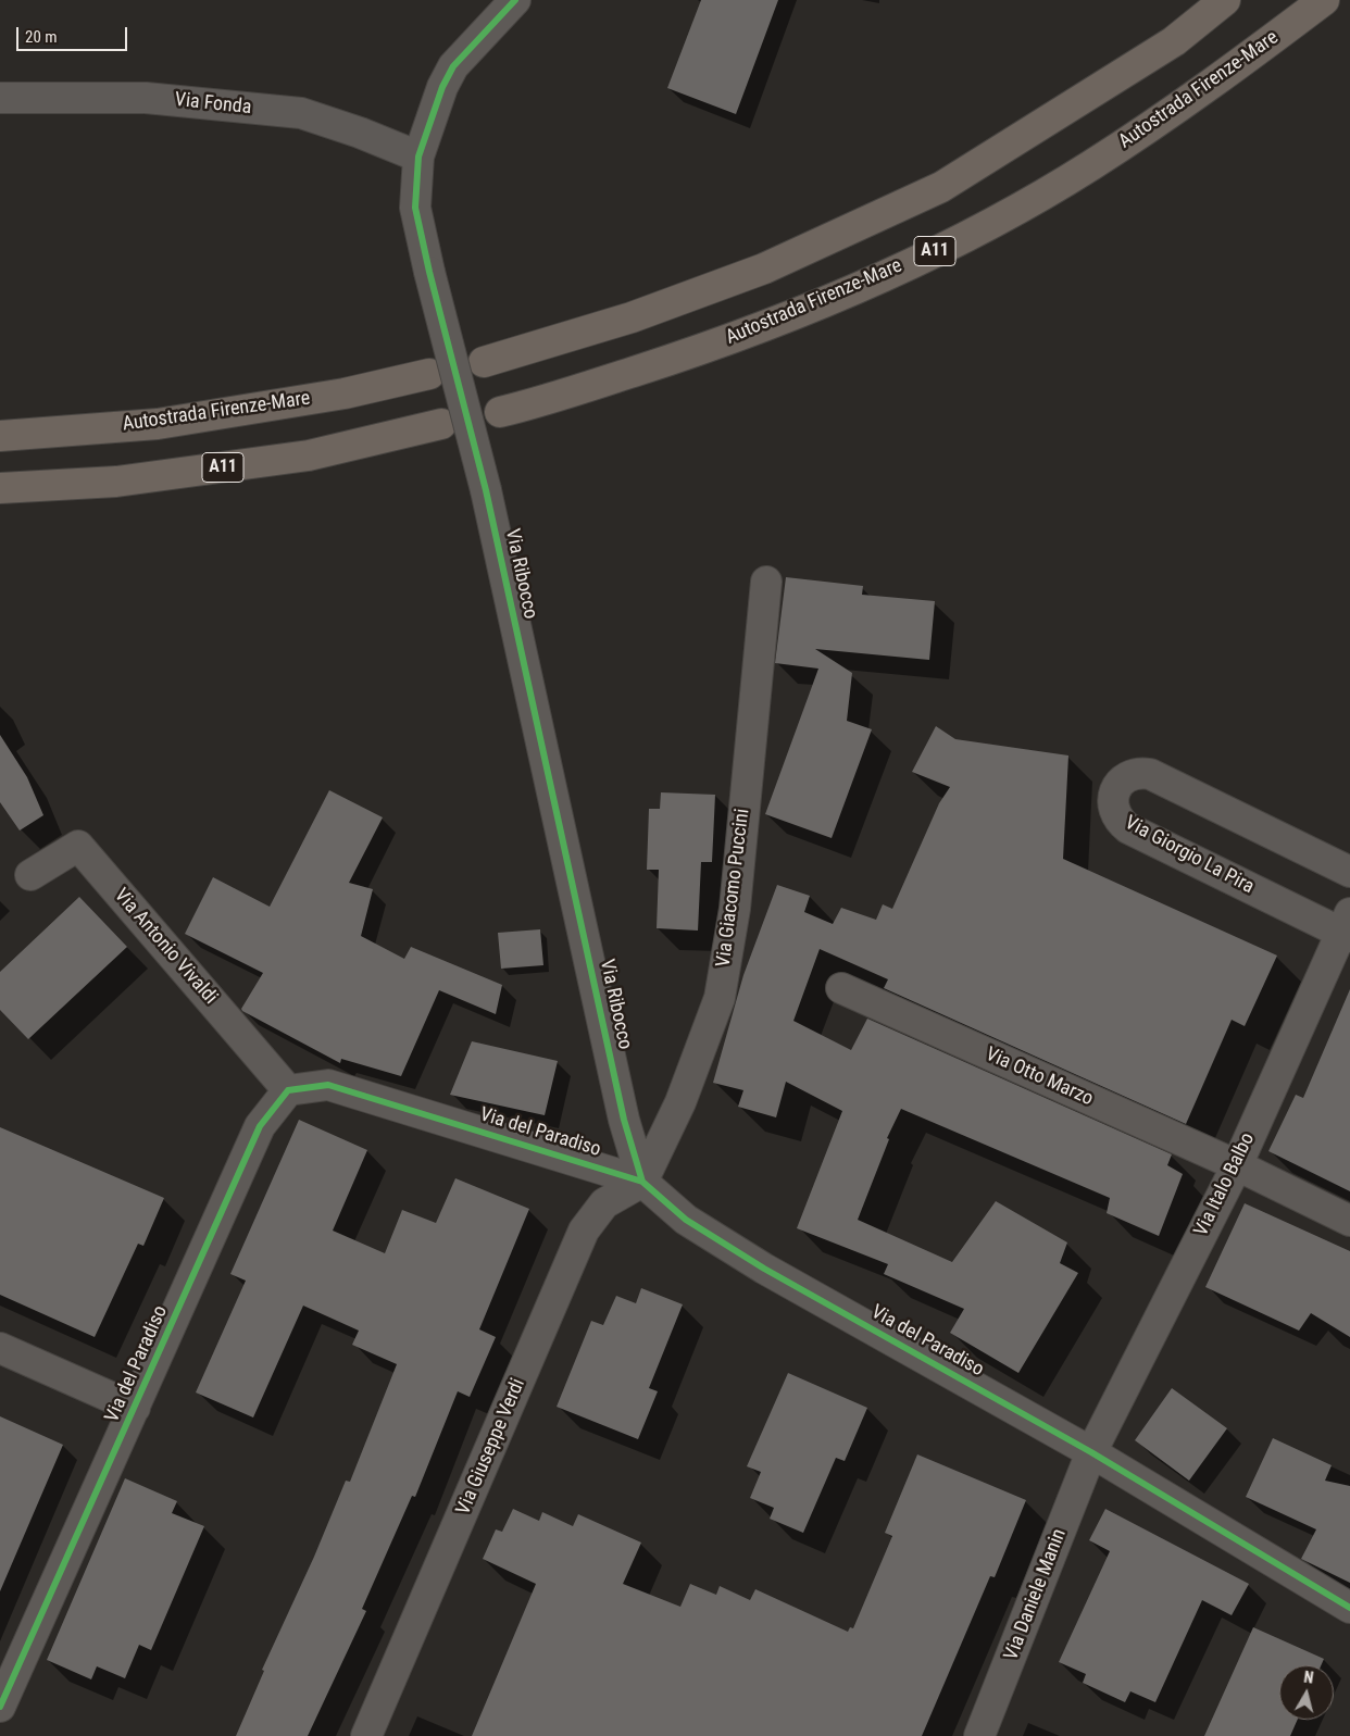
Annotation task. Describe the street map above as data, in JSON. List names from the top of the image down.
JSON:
{
  "streets": {
    "highway": ["Autostrada Firenze-Mare", "A11"],
    "street": [
      "Via Fonda",
      "Via Ribocco",
      "Via Giorgio La Pira",
      "Via Giacomo Puccini",
      "Via Antonio Vivaldi",
      "Via Otto Marzo",
      "Via del Paradiso",
      "Via Italo Balbo",
      "Via Giuseppe Verdi",
      "Via Daniele Manin"
    ]
  },
  "crossings": [
    ["Via Fonda", "Via Ribocco"],
    ["Via Ribocco", "Via Giacomo Puccini"],
    ["Via Ribocco", "Via del Paradiso"],
    ["Via Ribocco", "Via Giuseppe Verdi"],
    ["Via Giorgio La Pira", "Via Italo Balbo"],
    ["Via Giacomo Puccini", "Via del Paradiso"],
    ["Via Giacomo Puccini", "Via Giuseppe Verdi"],
    ["Via Antonio Vivaldi", "Via del Paradiso"],
    ["Via Otto Marzo", "Via Italo Balbo"],
    ["Via del Paradiso", "Via Italo Balbo"],
    ["Via del Paradiso", "Via Giuseppe Verdi"],
    ["Via del Paradiso", "Via Daniele Manin"],
    ["Via Italo Balbo", "Via Daniele Manin"]
  ],
  "scale_bar": "20 m",
  "north": "top"
}
